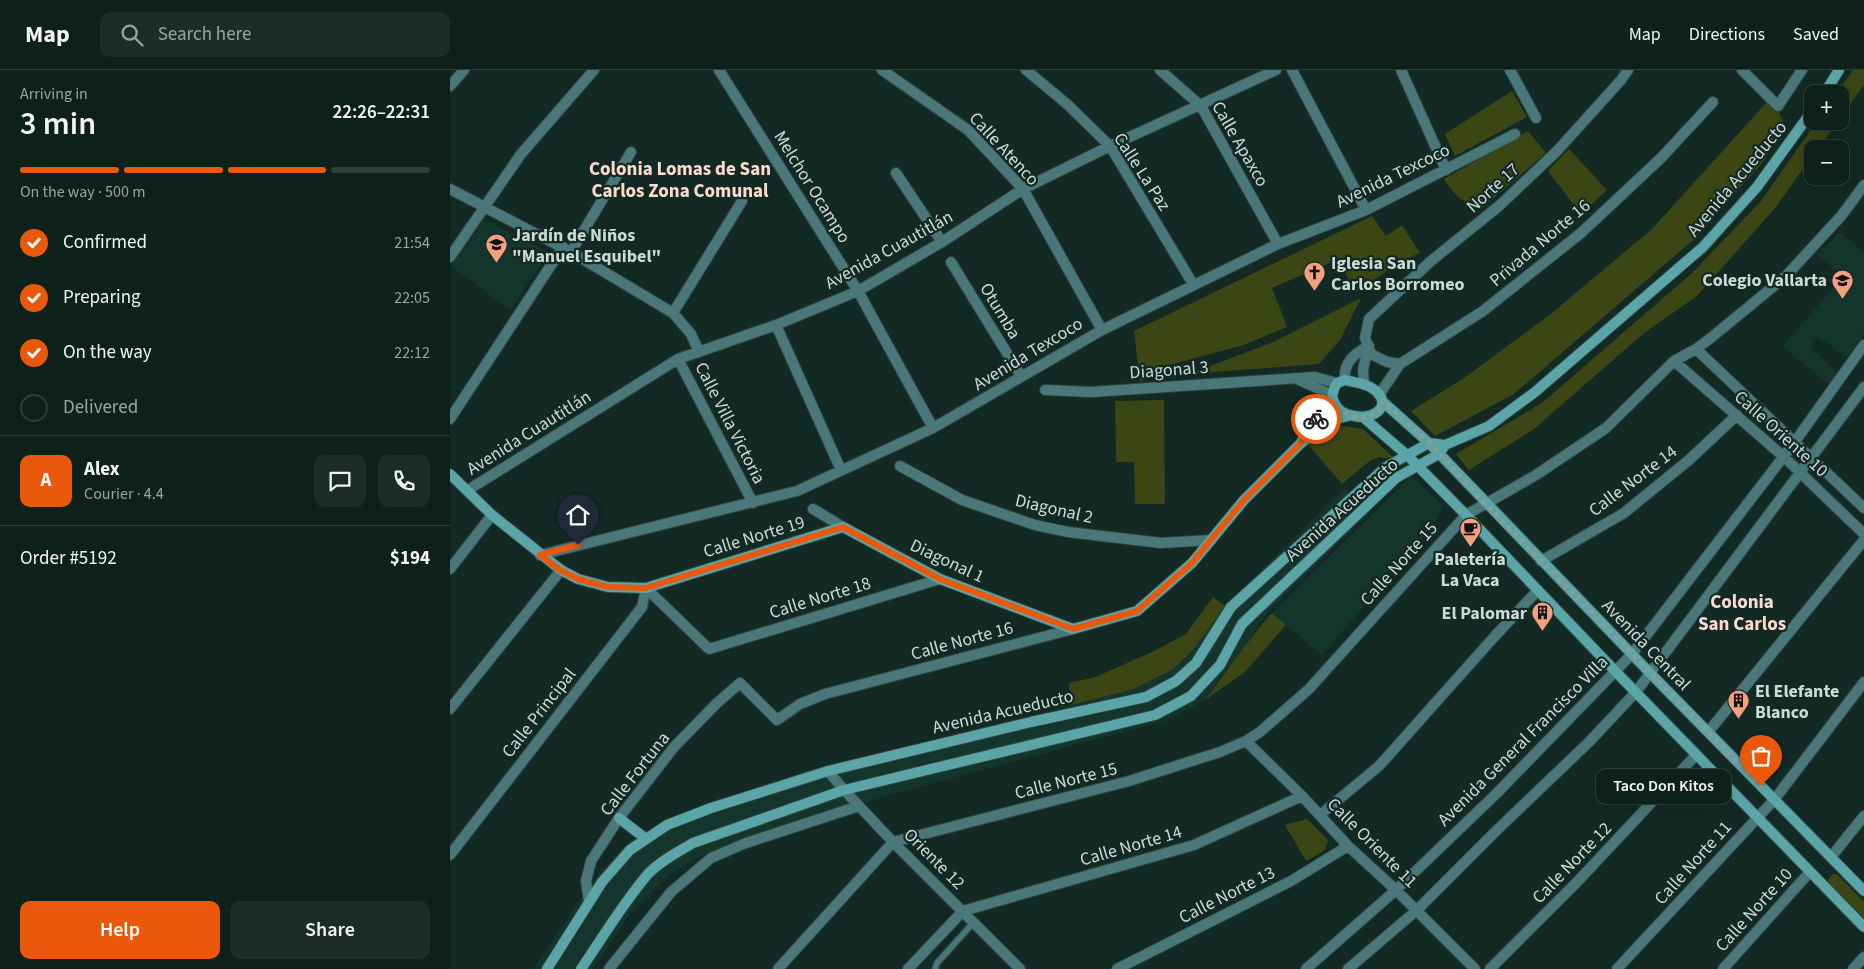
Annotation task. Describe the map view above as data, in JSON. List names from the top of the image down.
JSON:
{
  "streets": {
    "street": [
      "Calle Apaxco",
      "Calle Atenco",
      "Calle La Paz",
      "Avenida Texcoco",
      "Avenida Acueducto",
      "Melchor Ocampo",
      "Norte 17",
      "Privada Norte 16",
      "Avenida Cuautitlán",
      "Otumba",
      "Diagonal 3",
      "Calle Villa Victoria",
      "Calle Oriente 10",
      "Calle Norte 14",
      "Diagonal 2",
      "Calle Norte 19",
      "Diagonal 1",
      "Calle Norte 15",
      "Calle Norte 18",
      "Calle Norte 16",
      "Avenida Central",
      "Calle Principal",
      "Avenida General Francisco Villa",
      "Calle Fortuna",
      "Calle Oriente 11",
      "Oriente 12",
      "Calle Norte 12",
      "Calle Norte 11",
      "Calle Norte 13",
      "Calle Norte 10"
    ]
  },
  "crossings": [
    ["Calle Apaxco", "Avenida Texcoco"],
    ["Calle Apaxco", "Avenida Cuautitlán"],
    ["Calle Atenco", "Avenida Texcoco"],
    ["Calle Atenco", "Avenida Cuautitlán"],
    ["Calle La Paz", "Avenida Texcoco"],
    ["Calle La Paz", "Avenida Cuautitlán"],
    ["Avenida Texcoco", "Melchor Ocampo"],
    ["Avenida Texcoco", "Otumba"],
    ["Avenida Texcoco", "Calle Villa Victoria"],
    ["Avenida Texcoco", "Calle Norte 19"],
    ["Avenida Acueducto", "Avenida Central"],
    ["Avenida Acueducto", "Calle Fortuna"],
    ["Avenida Acueducto", "Oriente 12"],
    ["Melchor Ocampo", "Avenida Cuautitlán"],
    ["Privada Norte 16", "Diagonal 3"],
    ["Privada Norte 16", "Calle Norte 16"],
    ["Privada Norte 16", "Avenida Central"],
    ["Avenida Cuautitlán", "Calle Villa Victoria"],
    ["Avenida Cuautitlán", "Calle Norte 19"],
    ["Diagonal 3", "Calle Norte 16"],
    ["Diagonal 3", "Avenida Central"],
    ["Calle Oriente 10", "Calle Norte 14"],
    ["Calle Oriente 10", "Calle Norte 15"],
    ["Calle Oriente 10", "Avenida General Francisco Villa"],
    ["Calle Norte 14", "Avenida Central"],
    ["Calle Norte 14", "Calle Oriente 11"],
    ["Calle Norte 14", "Oriente 12"],
    ["Diagonal 2", "Calle Norte 16"],
    ["Calle Norte 19", "Diagonal 1"],
    ["Calle Norte 19", "Calle Norte 18"],
    ["Calle Norte 19", "Calle Principal"],
    ["Diagonal 1", "Calle Norte 18"],
    ["Diagonal 1", "Calle Norte 16"],
    ["Calle Norte 15", "Avenida Central"],
    ["Calle Norte 15", "Calle Oriente 11"],
    ["Calle Norte 15", "Oriente 12"],
    ["Calle Norte 18", "Calle Principal"],
    ["Calle Norte 16", "Avenida Central"],
    ["Calle Norte 16", "Calle Fortuna"],
    ["Avenida Central", "Avenida General Francisco Villa"],
    ["Avenida Central", "Calle Norte 11"],
    ["Avenida General Francisco Villa", "Calle Oriente 11"],
    ["Calle Oriente 11", "Calle Norte 13"]
  ],
  "districts": ["Colonia Lomas de San Carlos Zona Comunal", "Colonia San Carlos"],
  "places": {
    "school or university": ["Jardín de Niños \"Manuel Esquibel\"", "Colegio Vallarta"],
    "church": ["Iglesia San Carlos Borromeo"],
    "cafe": ["Paletería La Vaca"],
    "building": ["El Palomar", "El Elefante Blanco"],
    "other": ["Taco Don Kitos"]
  },
  "page": {
    "header": "Map",
    "search": "Search here",
    "nav": ["Map", "Directions", "Saved"],
    "heading": ["3 min", "Arriving in", "22:26–22:31"],
    "panel": [
      "Alex",
      "Courier · 4.4",
      "Order #5192",
      "$194"
    ],
    "map_buttons": ["+", "−"],
    "bar": "On the way · 500 m",
    "list": [
      ["Confirmed", "21:54"],
      ["Preparing", "22:05"],
      ["On the way", "22:12"],
      "Delivered"
    ],
    "round": "A",
    "bubble": "Taco Don Kitos",
    "buttons": ["Help", "Share"]
  }
}
